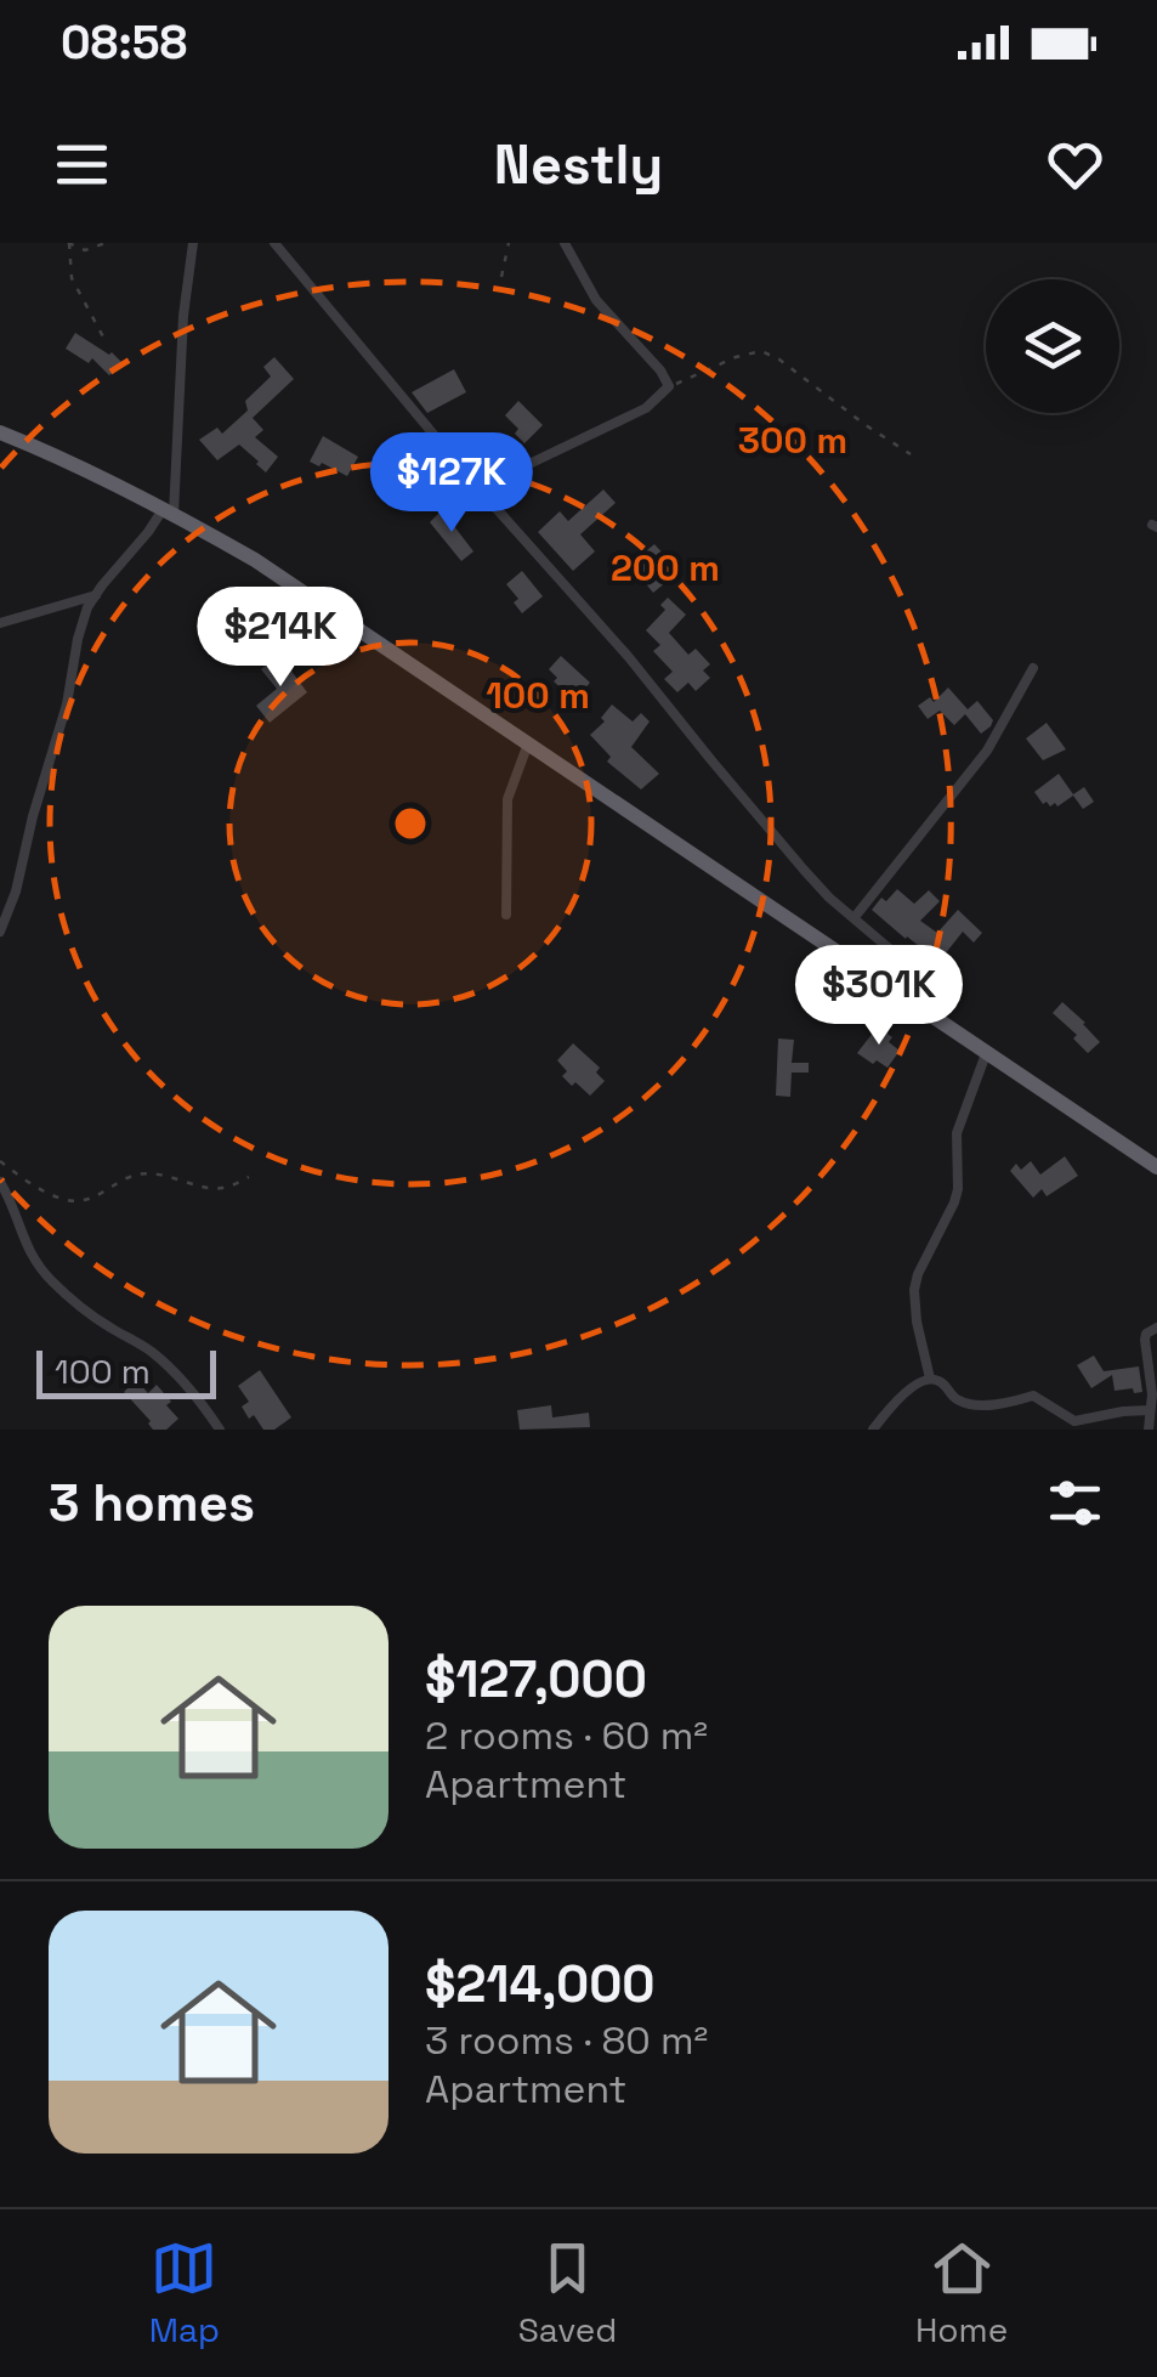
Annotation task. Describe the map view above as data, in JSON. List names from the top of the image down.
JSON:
{
  "scale_bar": "100 m",
  "page": {
    "status": "08:58",
    "header": "Nestly",
    "price": ["$127K", "$214K", "$301K"],
    "scale": "100 m",
    "heading": "3 homes",
    "list": [
      {
        "name": "$127,000",
        "note": "2 rooms · 60 m² · Apartment"
      },
      {
        "name": "$214,000",
        "note": "3 rooms · 80 m² · Apartment"
      }
    ],
    "tabs": ["Map", "Saved", "Home"]
  },
  "rings": ["300 m", "200 m", "100 m"]
}
